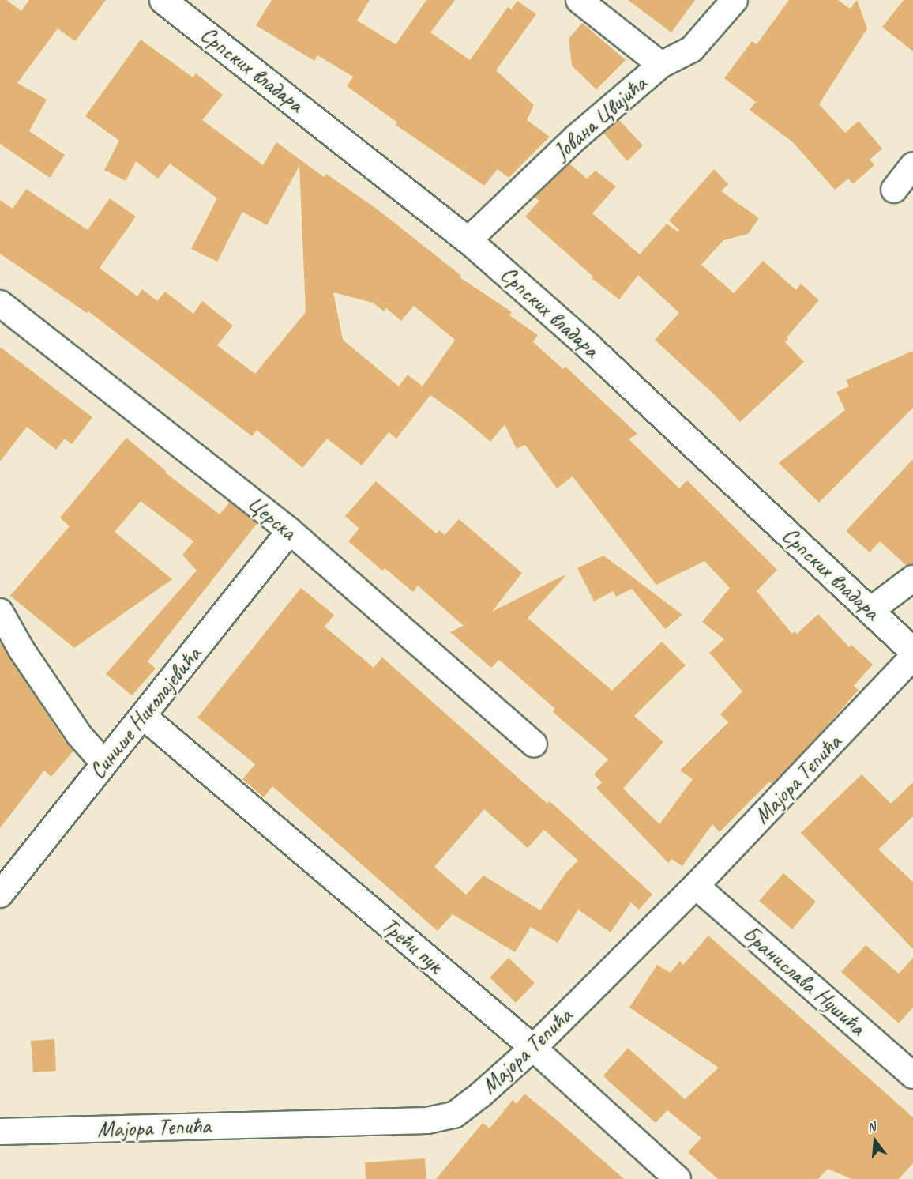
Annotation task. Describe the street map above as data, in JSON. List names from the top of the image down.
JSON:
{
  "streets": {
    "main road": ["Српских владара"],
    "street": [
      "Јована Цвијића",
      "Церска",
      "Синише Николајевића",
      "Мајора Тепића",
      "Трећи пук",
      "Бранислава Нушића"
    ]
  },
  "crossings": [
    ["Српских владара", "Јована Цвијића"],
    ["Церска", "Синише Николајевића"],
    ["Синише Николајевића", "Трећи пук"],
    ["Мајора Тепића", "Трећи пук"],
    ["Мајора Тепића", "Бранислава Нушића"]
  ],
  "north": "top"
}
